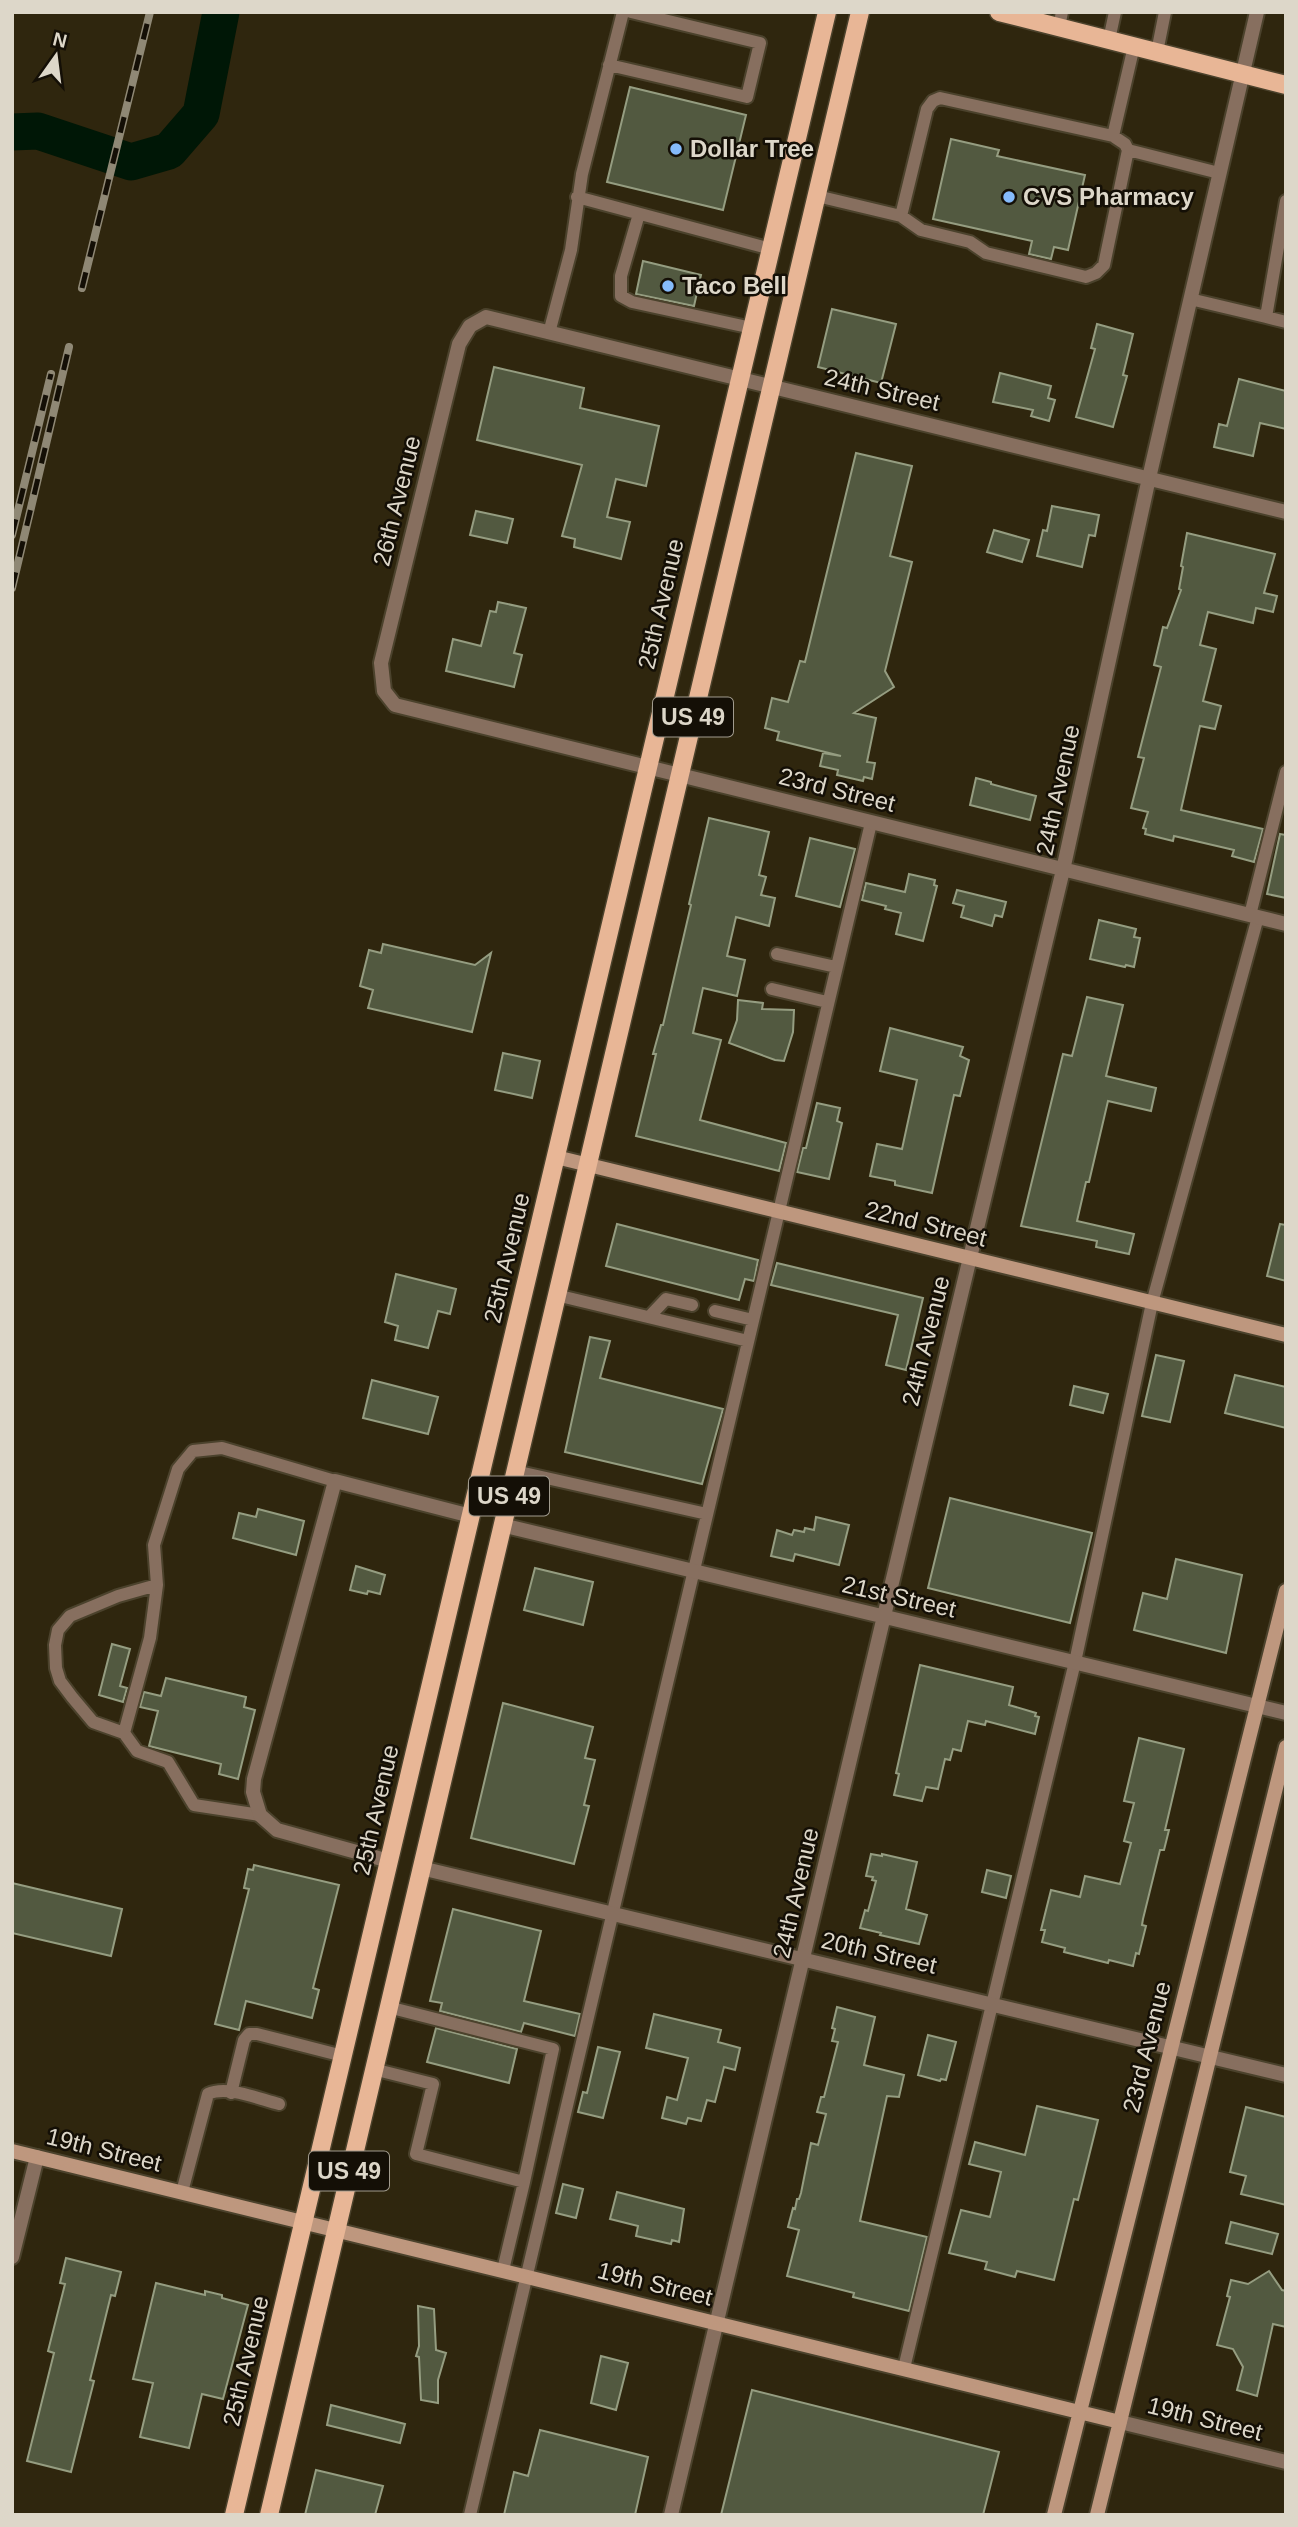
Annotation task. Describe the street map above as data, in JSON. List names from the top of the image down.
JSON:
{
  "streets": {
    "main road": ["25th Avenue", "US 49"],
    "street": [
      "24th Street",
      "26th Avenue",
      "23rd Street",
      "24th Avenue",
      "22nd Street",
      "21st Street",
      "20th Street",
      "23rd Avenue",
      "19th Street"
    ]
  },
  "crossings": [
    ["24th Street", "26th Avenue"],
    ["24th Street", "25th Avenue"],
    ["24th Street", "US 49"],
    ["24th Street", "24th Avenue"],
    ["26th Avenue", "23rd Street"],
    ["25th Avenue", "23rd Street"],
    ["25th Avenue", "22nd Street"],
    ["25th Avenue", "19th Street"],
    ["US 49", "23rd Street"],
    ["US 49", "22nd Street"],
    ["US 49", "21st Street"],
    ["US 49", "20th Street"],
    ["US 49", "19th Street"],
    ["23rd Street", "24th Avenue"],
    ["24th Avenue", "22nd Street"],
    ["24th Avenue", "21st Street"],
    ["24th Avenue", "20th Street"],
    ["24th Avenue", "19th Street"],
    ["21st Street", "23rd Avenue"],
    ["20th Street", "23rd Avenue"],
    ["23rd Avenue", "19th Street"]
  ],
  "places": ["Dollar Tree", "CVS Pharmacy", "Taco Bell"],
  "north": "top"
}
